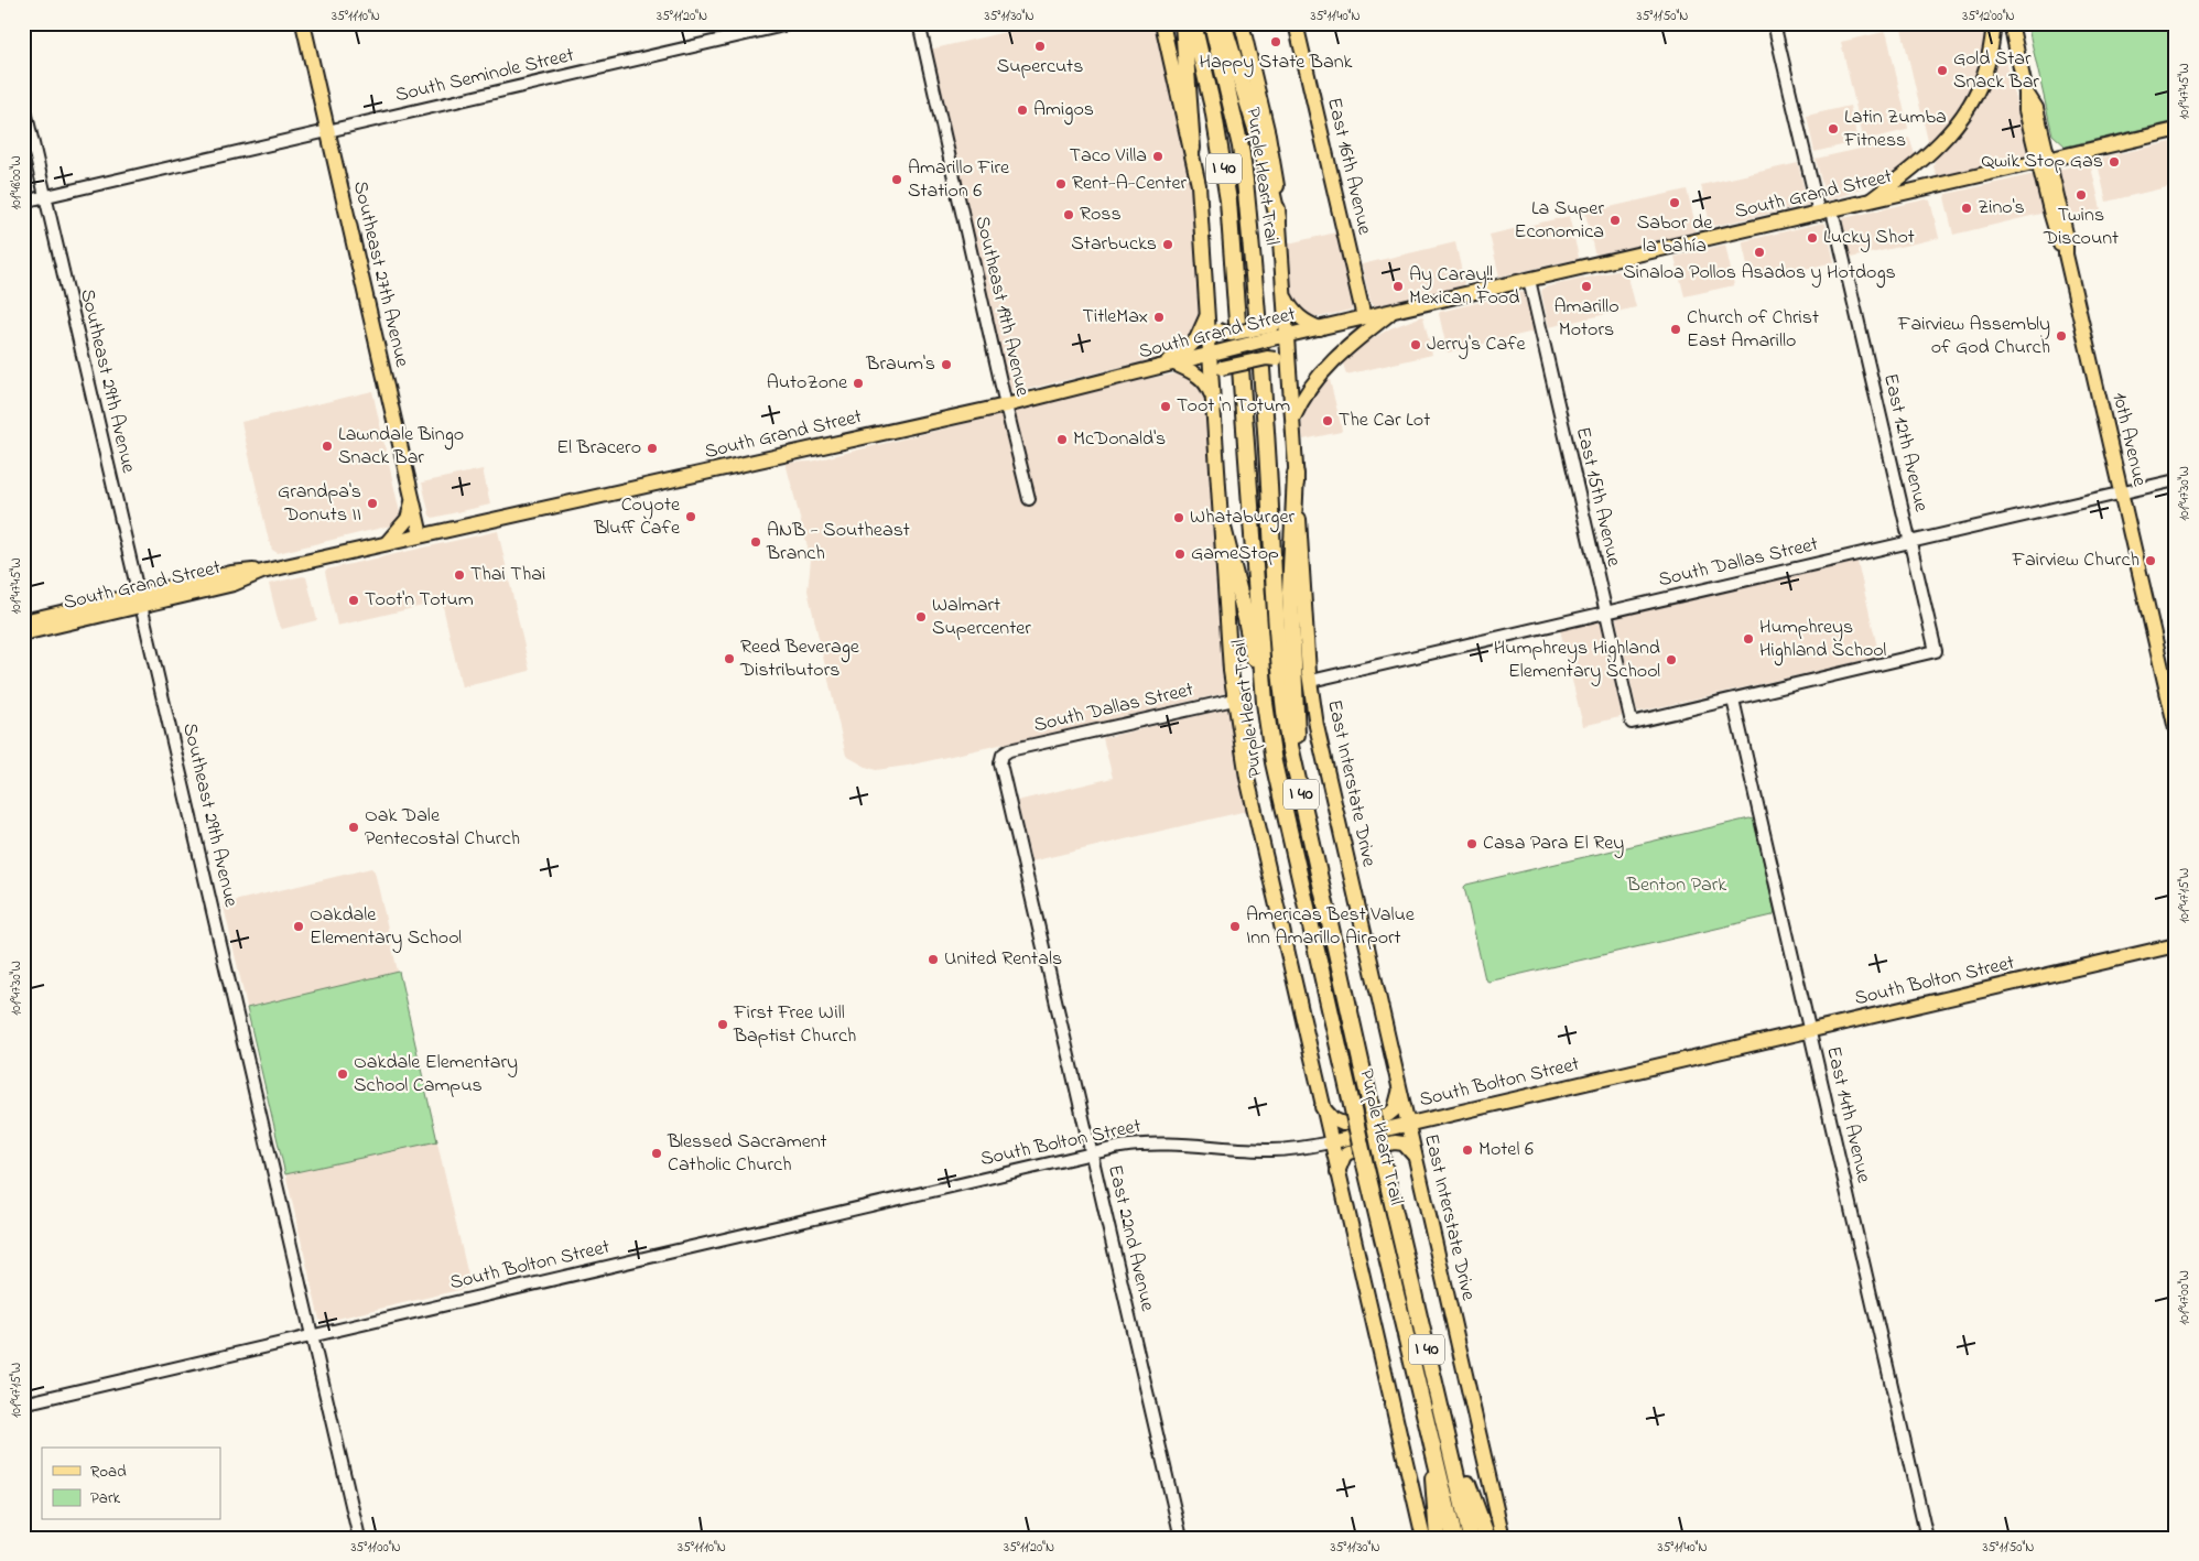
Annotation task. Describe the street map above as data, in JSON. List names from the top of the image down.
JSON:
{
  "streets": {
    "highway": ["I 40", "Purple Heart Trail"],
    "main road": [
      "East 16th Avenue",
      "South Grand Street",
      "Southeast 27th Avenue",
      "10th Avenue",
      "East Interstate Drive",
      "South Bolton Street"
    ],
    "street": [
      "South Seminole Street",
      "Southeast 19th Avenue",
      "Southeast 29th Avenue",
      "East 12th Avenue",
      "East 15th Avenue",
      "South Dallas Street",
      "East 14th Avenue",
      "East 22nd Avenue"
    ]
  },
  "crossings": [
    ["South Seminole Street", "Southeast 27th Avenue"],
    ["South Seminole Street", "Southeast 29th Avenue"],
    ["East 16th Avenue", "South Grand Street"],
    ["South Grand Street", "Southeast 27th Avenue"],
    ["South Grand Street", "Southeast 19th Avenue"],
    ["South Grand Street", "Southeast 29th Avenue"],
    ["South Grand Street", "10th Avenue"],
    ["South Grand Street", "East 12th Avenue"],
    ["South Grand Street", "East 15th Avenue"],
    ["South Grand Street", "East Interstate Drive"],
    ["Southeast 29th Avenue", "South Bolton Street"],
    ["10th Avenue", "South Dallas Street"],
    ["East 12th Avenue", "East 15th Avenue"],
    ["East 12th Avenue", "South Dallas Street"],
    ["East 12th Avenue", "East 14th Avenue"],
    ["East 15th Avenue", "South Dallas Street"],
    ["East 15th Avenue", "East 14th Avenue"],
    ["South Dallas Street", "East Interstate Drive"],
    ["South Dallas Street", "East 22nd Avenue"],
    ["East Interstate Drive", "South Bolton Street"],
    ["South Bolton Street", "East 14th Avenue"],
    ["South Bolton Street", "East 22nd Avenue"]
  ],
  "parks": ["Benton Park"],
  "places": [
    "Happy State Bank",
    "Supercuts",
    "Gold Star Snack Bar",
    "Amigos",
    "Latin Zumba Fitness",
    "Taco Villa",
    "Qwik Stop Gas",
    "Amarillo Fire Station 6",
    "Rent-A-Center",
    "Twins Discount",
    "Sabor de la bahía",
    "Zino's",
    "Ross",
    "La Super Economica",
    "Lucky Shot",
    "Starbucks",
    "Sinaloa Pollos Asados y Hotdogs",
    "Ay Caray!! Mexican Food",
    "Amarillo Motors",
    "TitleMax",
    "Church of Christ East Amarillo",
    "Fairview Assembly of God Church",
    "Jerry's Cafe",
    "Braum's",
    "AutoZone",
    "Toot 'n Totum",
    "The Car Lot",
    "McDonald's",
    "Lawndale Bingo Snack Bar",
    "El Bracero",
    "Grandpa's Donuts II",
    "Coyote Bluff Cafe",
    "Whataburger",
    "ANB - Southeast Branch",
    "GameStop",
    "Fairview Church",
    "Thai Thai",
    "Toot'n Totum",
    "Walmart Supercenter",
    "Humphreys Highland School",
    "Reed Beverage Distributors",
    "Humphreys Highland Elementary School",
    "Oak Dale Pentecostal Church",
    "Casa Para El Rey",
    "Oakdale Elementary School",
    "Americas Best Value Inn Amarillo Airport",
    "United Rentals",
    "First Free Will Baptist Church",
    "Oakdale Elementary School Campus",
    "Motel 6",
    "Blessed Sacrament Catholic Church"
  ],
  "legend": ["Road", "Park"],
  "coordinates": [
    "35°11'10\"N",
    "35°11'20\"N",
    "35°11'30\"N",
    "35°11'40\"N",
    "35°11'50\"N",
    "35°12'00\"N",
    "101°47'45\"W",
    "101°48'00\"W",
    "101°47'30\"W",
    "101°47'15\"W",
    "101°47'00\"W",
    "35°11'00\"N"
  ]
}
